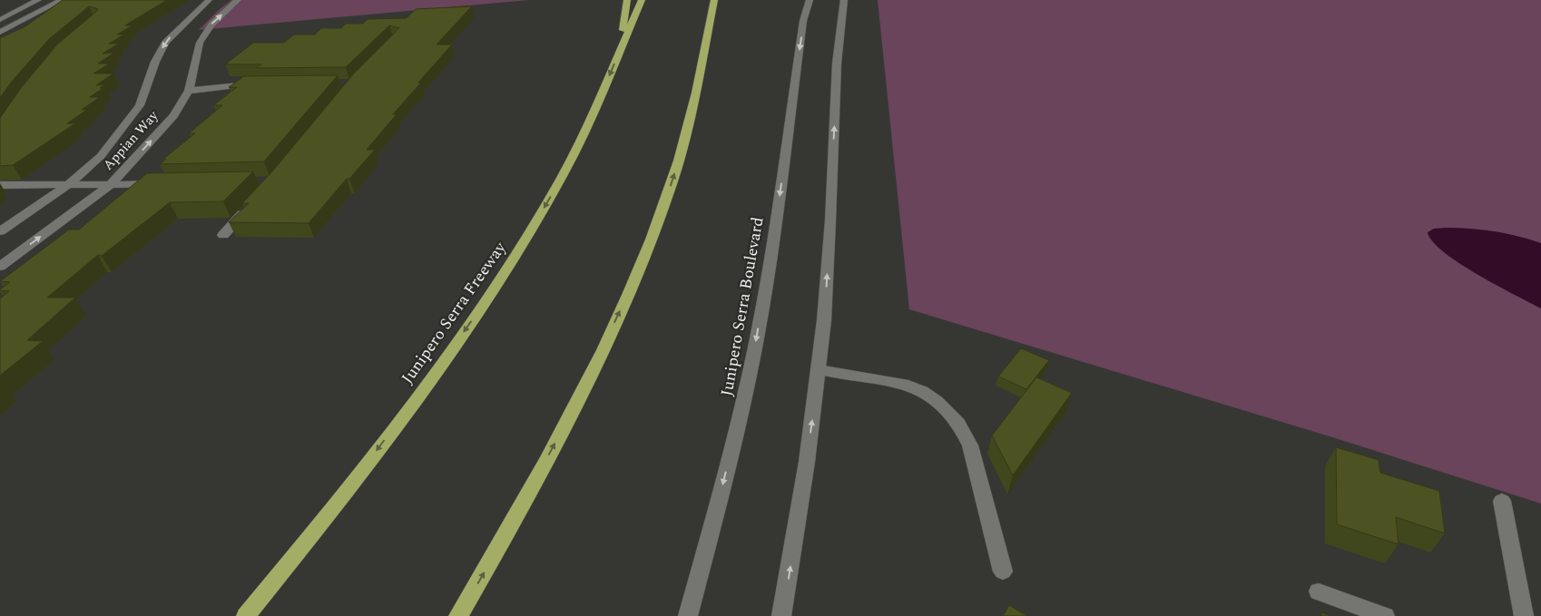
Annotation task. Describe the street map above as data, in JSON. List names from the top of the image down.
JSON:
{
  "streets": {
    "highway": ["Junipero Serra Freeway"],
    "street": ["Appian Way", "Junipero Serra Boulevard"]
  }
}
